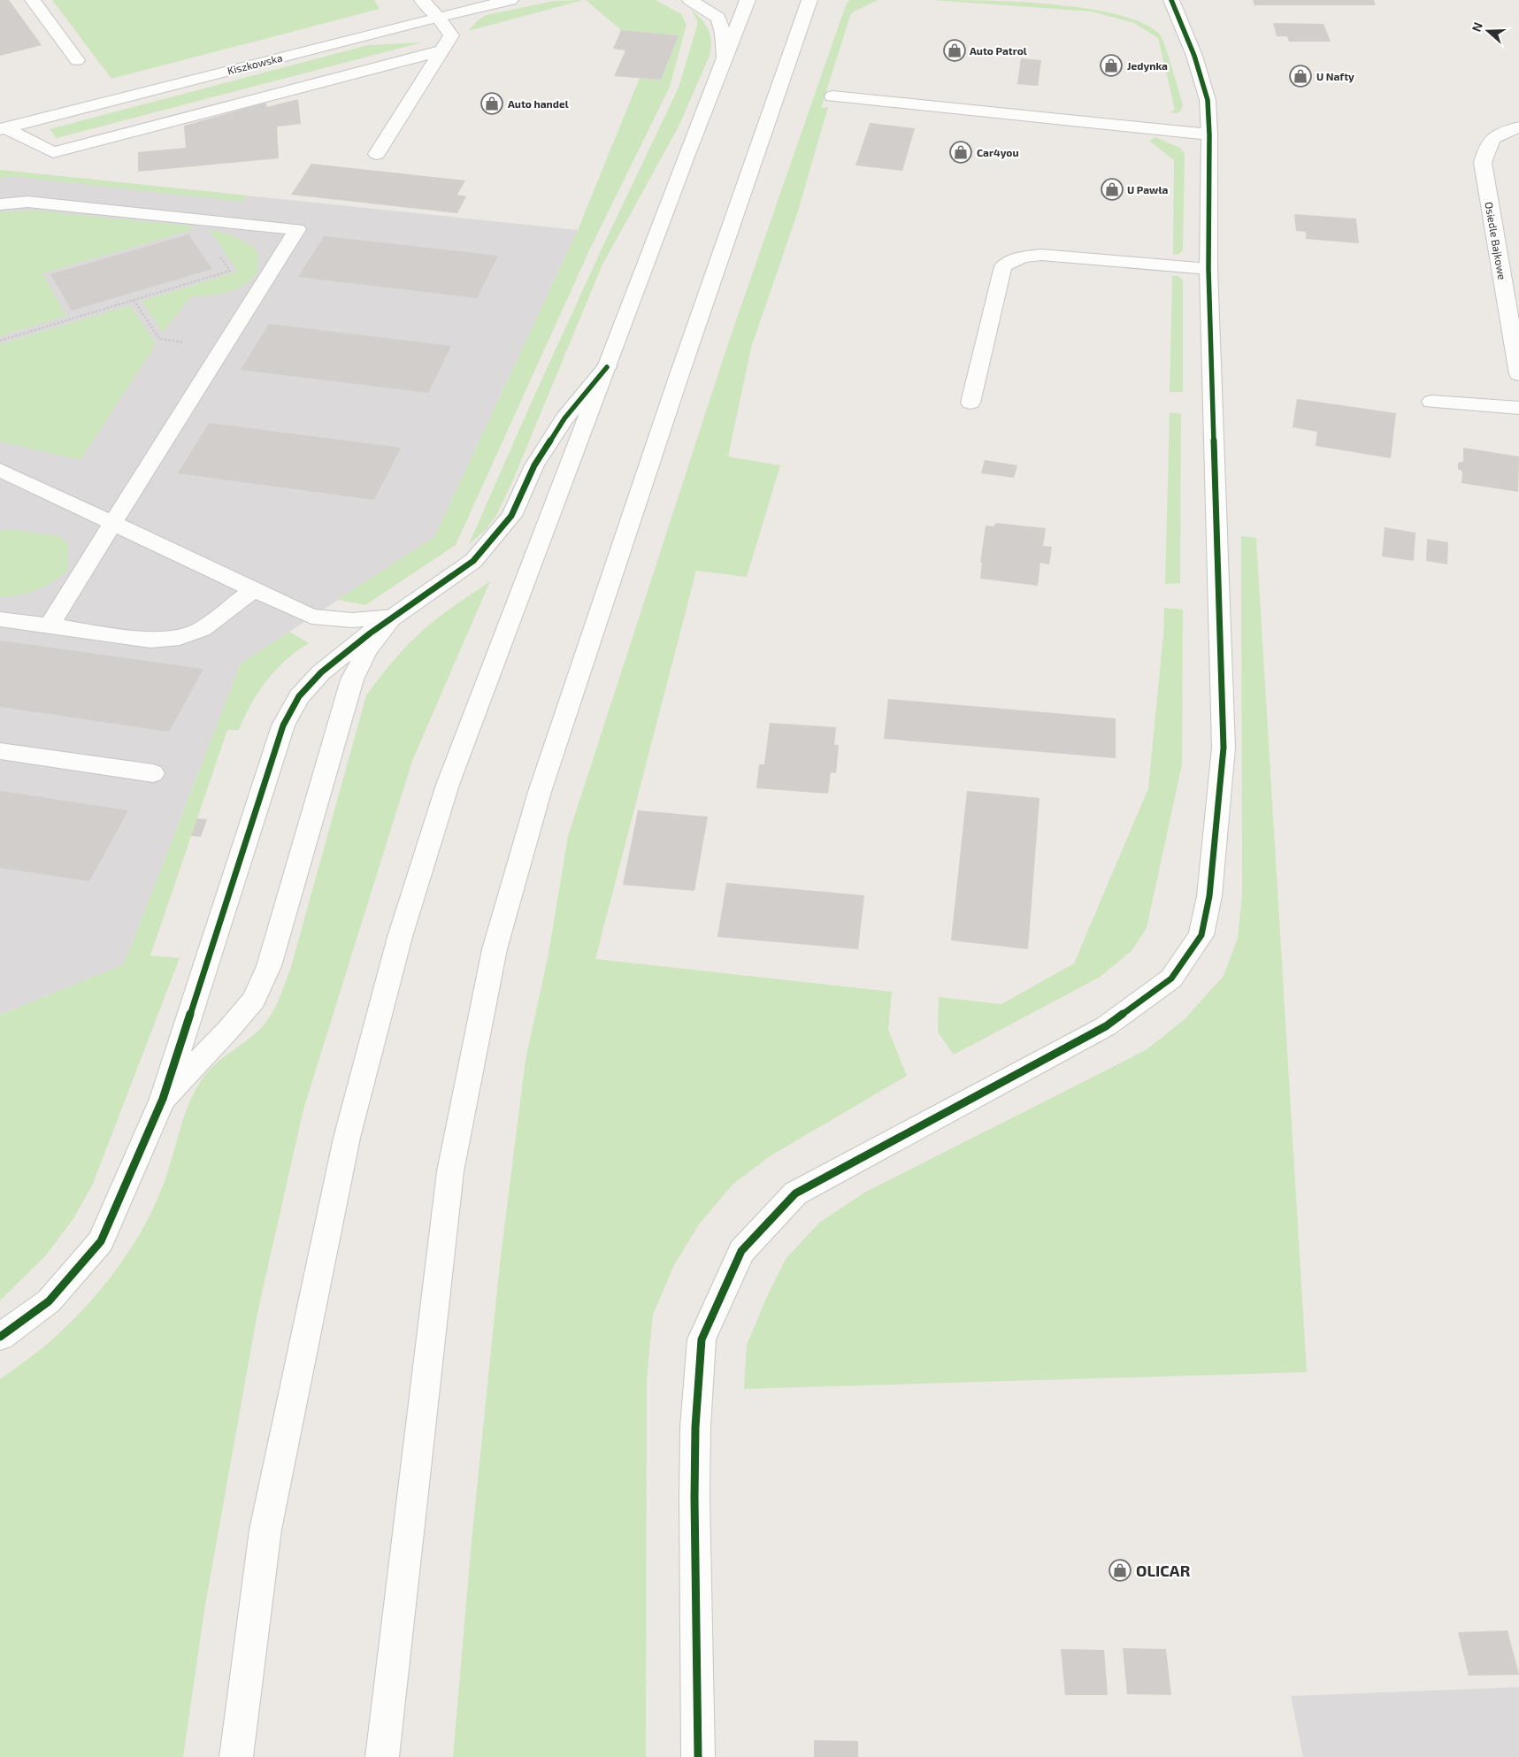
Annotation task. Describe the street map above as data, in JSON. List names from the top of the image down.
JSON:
{
  "streets": {
    "main road": ["Kiszkowska", "Osiedle Bajkowe"]
  },
  "places": {
    "shop": [
      "Auto Patrol",
      "Jedynka",
      "U Nafty",
      "Auto handel",
      "Car4you",
      "U Pawła",
      "OLICAR"
    ]
  },
  "north": "left"
}
